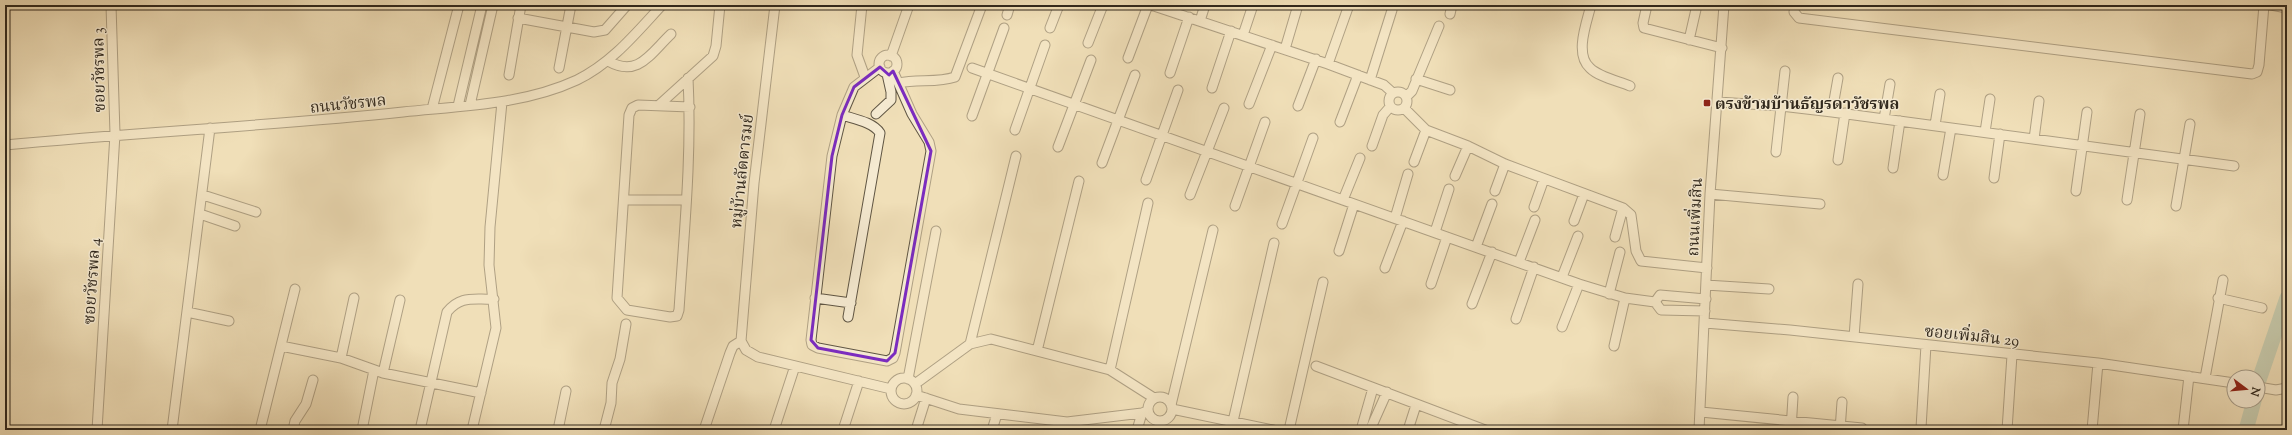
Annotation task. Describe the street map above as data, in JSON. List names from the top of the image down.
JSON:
{
  "streets": {
    "street": [
      "ซอยวัชรพล 3",
      "ถนนวัชรพล",
      "หมู่บ้านลัดดารมย์",
      "ถนนเพิ่มสิน",
      "ซอยวัชรพล 4",
      "ซอยเพิ่มสิน 29"
    ]
  },
  "crossings": [
    ["ซอยวัชรพล 3", "ถนนวัชรพล"],
    ["ซอยวัชรพล 3", "ซอยวัชรพล 4"],
    ["ถนนวัชรพล", "ซอยวัชรพล 4"],
    ["ถนนเพิ่มสิน", "ซอยเพิ่มสิน 29"]
  ],
  "places": {
    "transit": ["ตรงข้ามบ้านธัญรดาวัชรพล"]
  },
  "north": "right"
}
